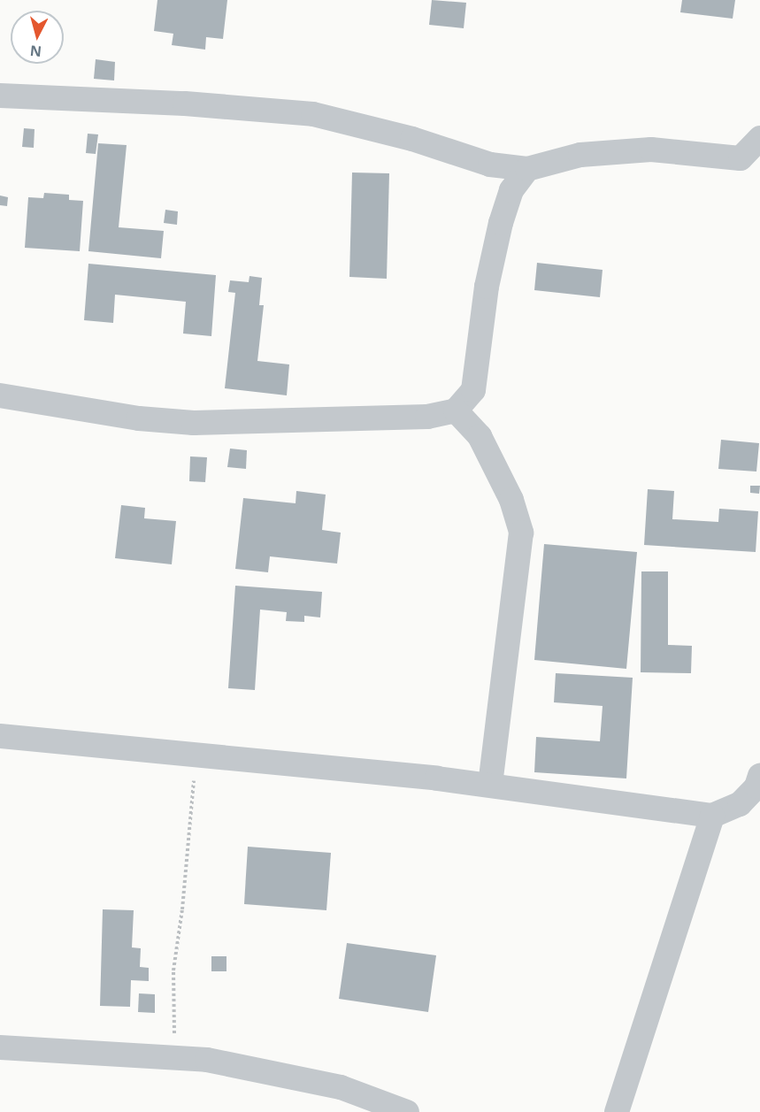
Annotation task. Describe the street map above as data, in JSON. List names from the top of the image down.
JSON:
{
  "north": "bottom"
}
